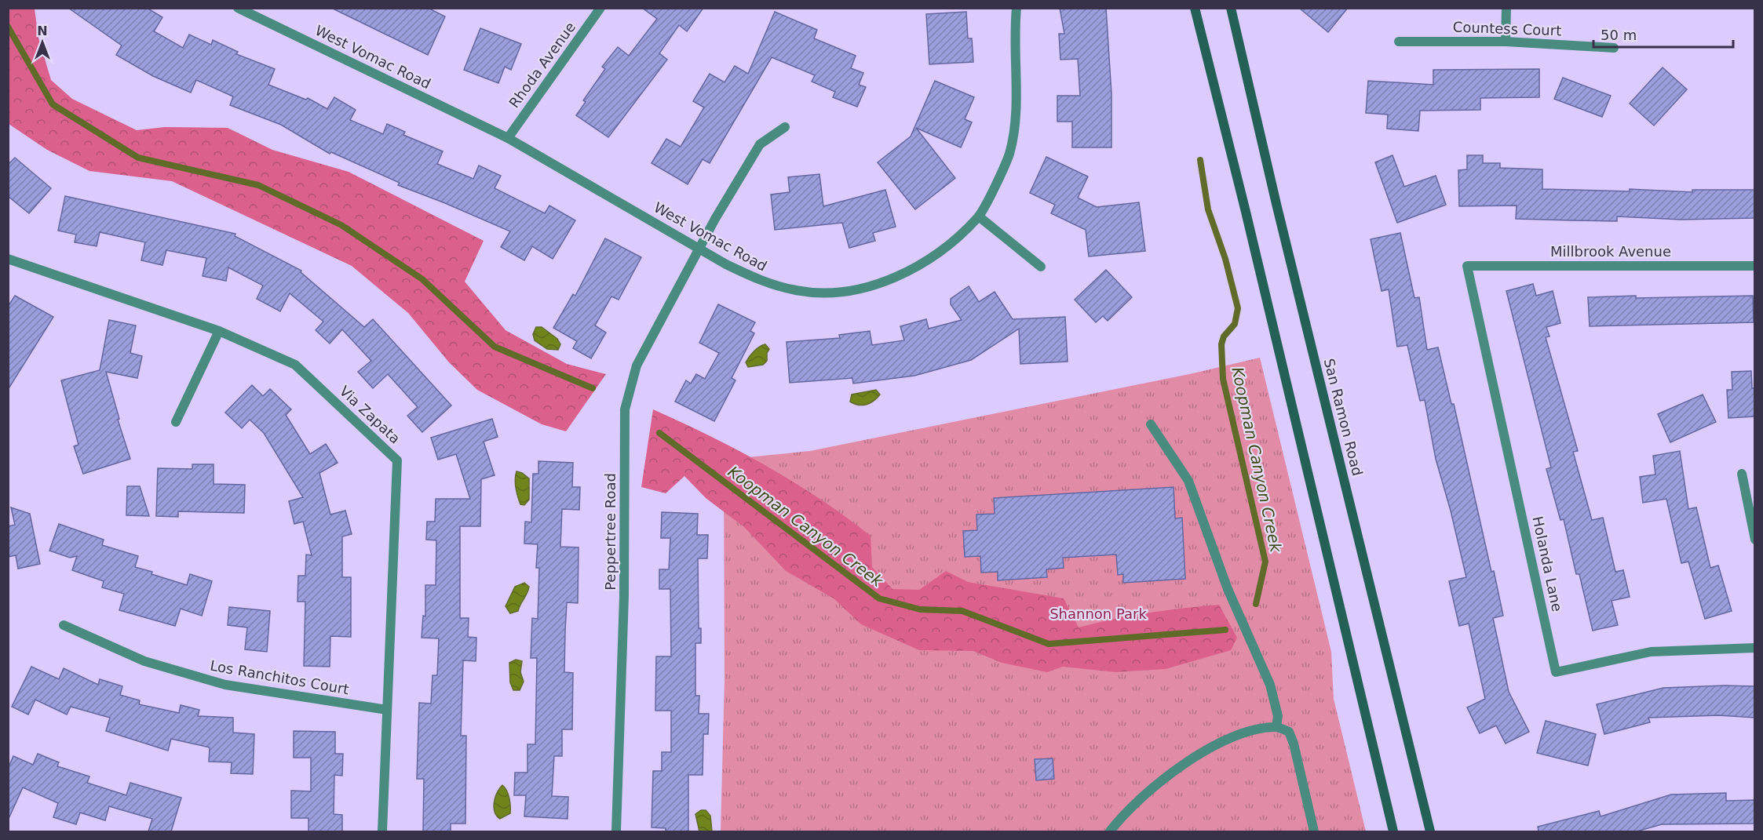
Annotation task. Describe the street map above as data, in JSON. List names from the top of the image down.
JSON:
{
  "streets": {
    "main road": ["San Ramon Road"],
    "street": [
      "Countess Court",
      "West Vomac Road",
      "Rhoda Avenue",
      "Millbrook Avenue",
      "Via Zapata",
      "Peppertree Road",
      "Holanda Lane",
      "Los Ranchitos Court"
    ]
  },
  "crossings": [
    ["West Vomac Road", "Rhoda Avenue"],
    ["West Vomac Road", "Peppertree Road"],
    ["Millbrook Avenue", "Holanda Lane"],
    ["Via Zapata", "Los Ranchitos Court"]
  ],
  "water": ["Koopman Canyon Creek"],
  "parks": ["Shannon Park"],
  "scale_bar": "50 m",
  "north": "top"
}
